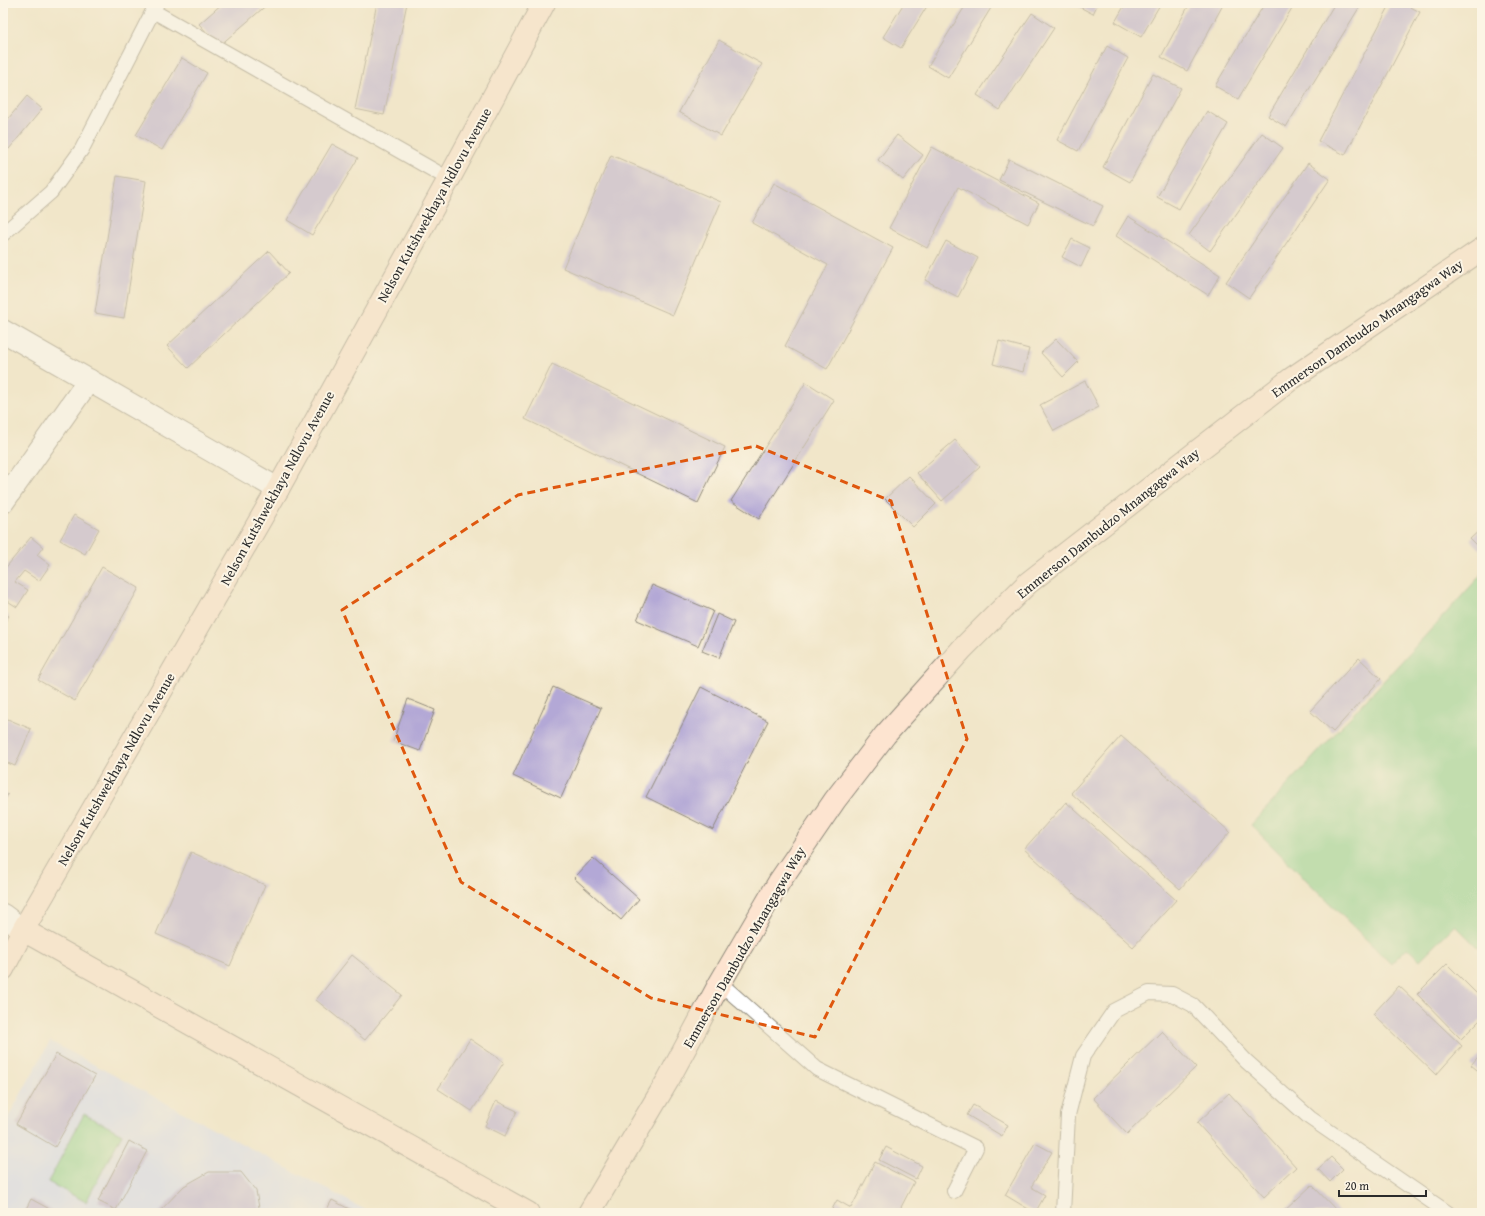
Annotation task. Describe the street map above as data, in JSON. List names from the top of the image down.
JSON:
{
  "streets": {
    "street": ["Nelson Kutshwekhaya Ndlovu Avenue", "Emmerson Dambudzo Mnangagwa Way"]
  },
  "scale_bar": "20 m"
}
